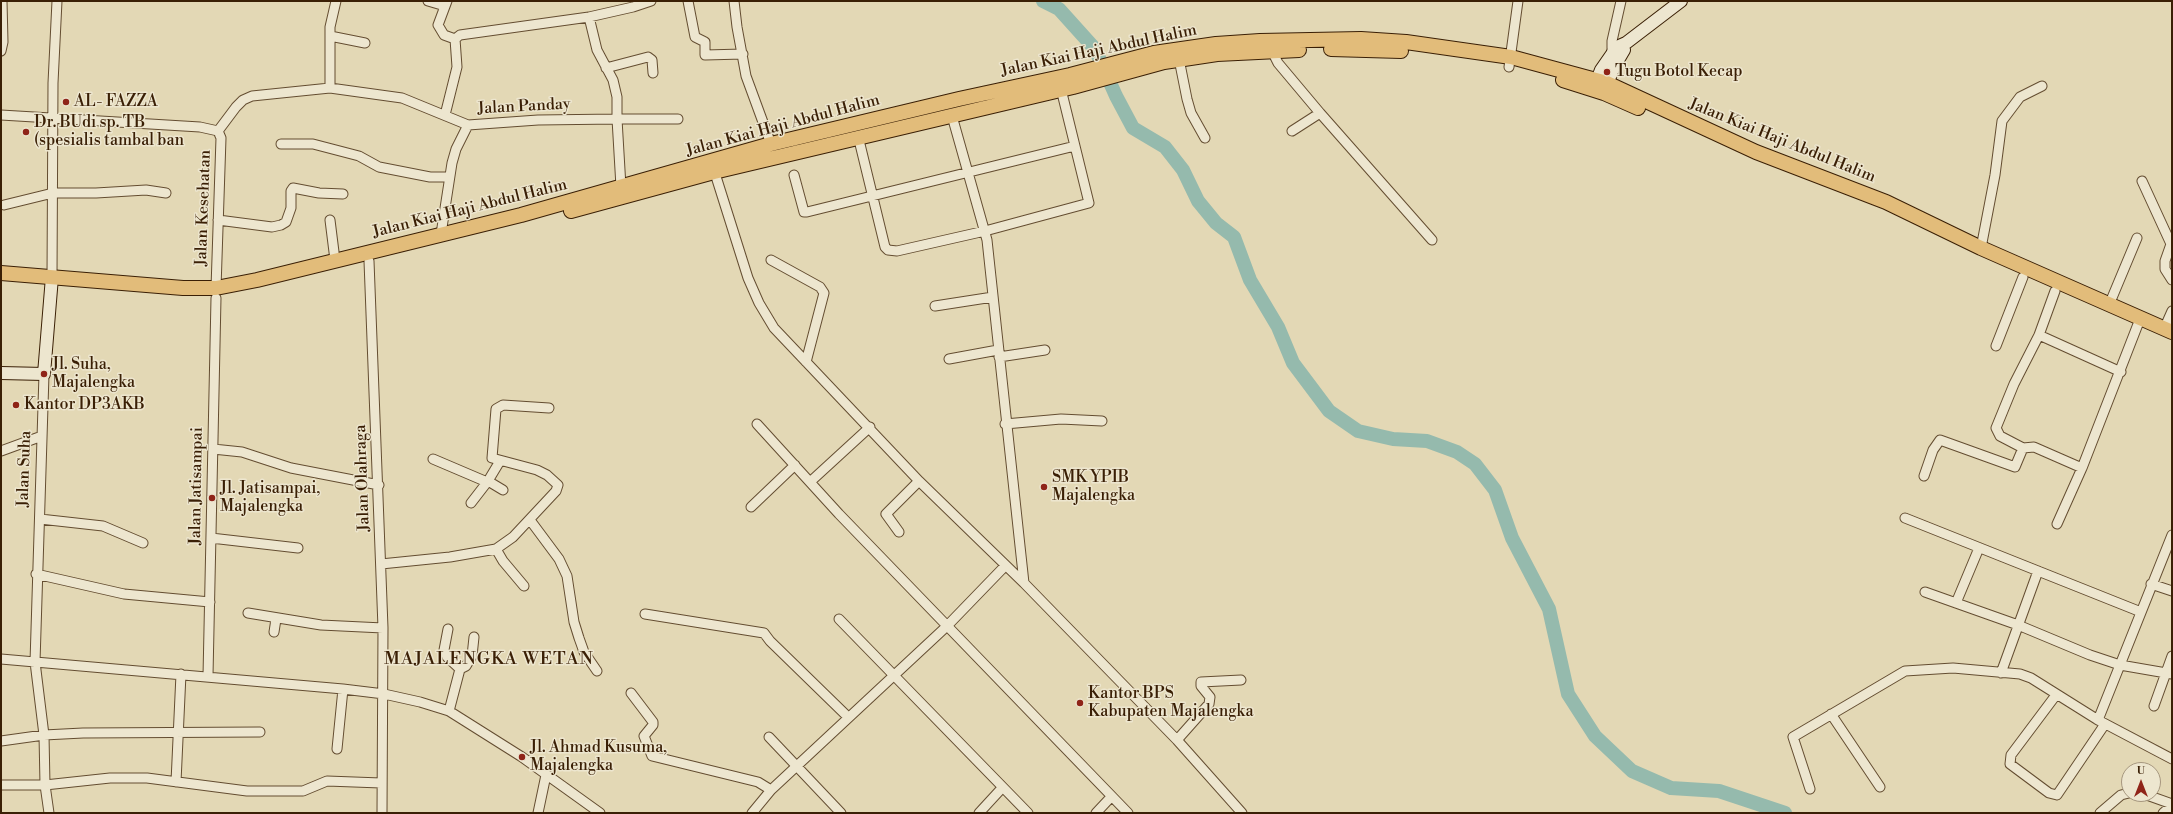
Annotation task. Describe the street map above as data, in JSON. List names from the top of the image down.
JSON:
{
  "streets": {
    "main road": ["Jalan Kiai Haji Abdul Halim", "Jalan Suha"],
    "street": [
      "Jalan Panday",
      "Jalan Kesehatan",
      "Jalan Olahraga",
      "Jalan Jatisampai"
    ]
  },
  "crossings": [
    ["Jalan Kiai Haji Abdul Halim", "Jalan Kesehatan"],
    ["Jalan Kiai Haji Abdul Halim", "Jalan Suha"],
    ["Jalan Kiai Haji Abdul Halim", "Jalan Olahraga"],
    ["Jalan Kiai Haji Abdul Halim", "Jalan Jatisampai"],
    ["Jalan Panday", "Jalan Kesehatan"],
    ["Jalan Kesehatan", "Jalan Jatisampai"]
  ],
  "districts": ["MAJALENGKA WETAN"],
  "places": [
    "Tugu Botol Kecap",
    "AL- FAZZA",
    "Dr. BUdi sp. TB (spesialis tambal ban",
    "Jl. Suha, Majalengka",
    "Kantor DP3AKB",
    "SMK YPIB Majalengka",
    "Jl. Jatisampai, Majalengka",
    "Kantor BPS Kabupaten Majalengka",
    "Jl. Ahmad Kusuma, Majalengka"
  ],
  "north": "top"
}
